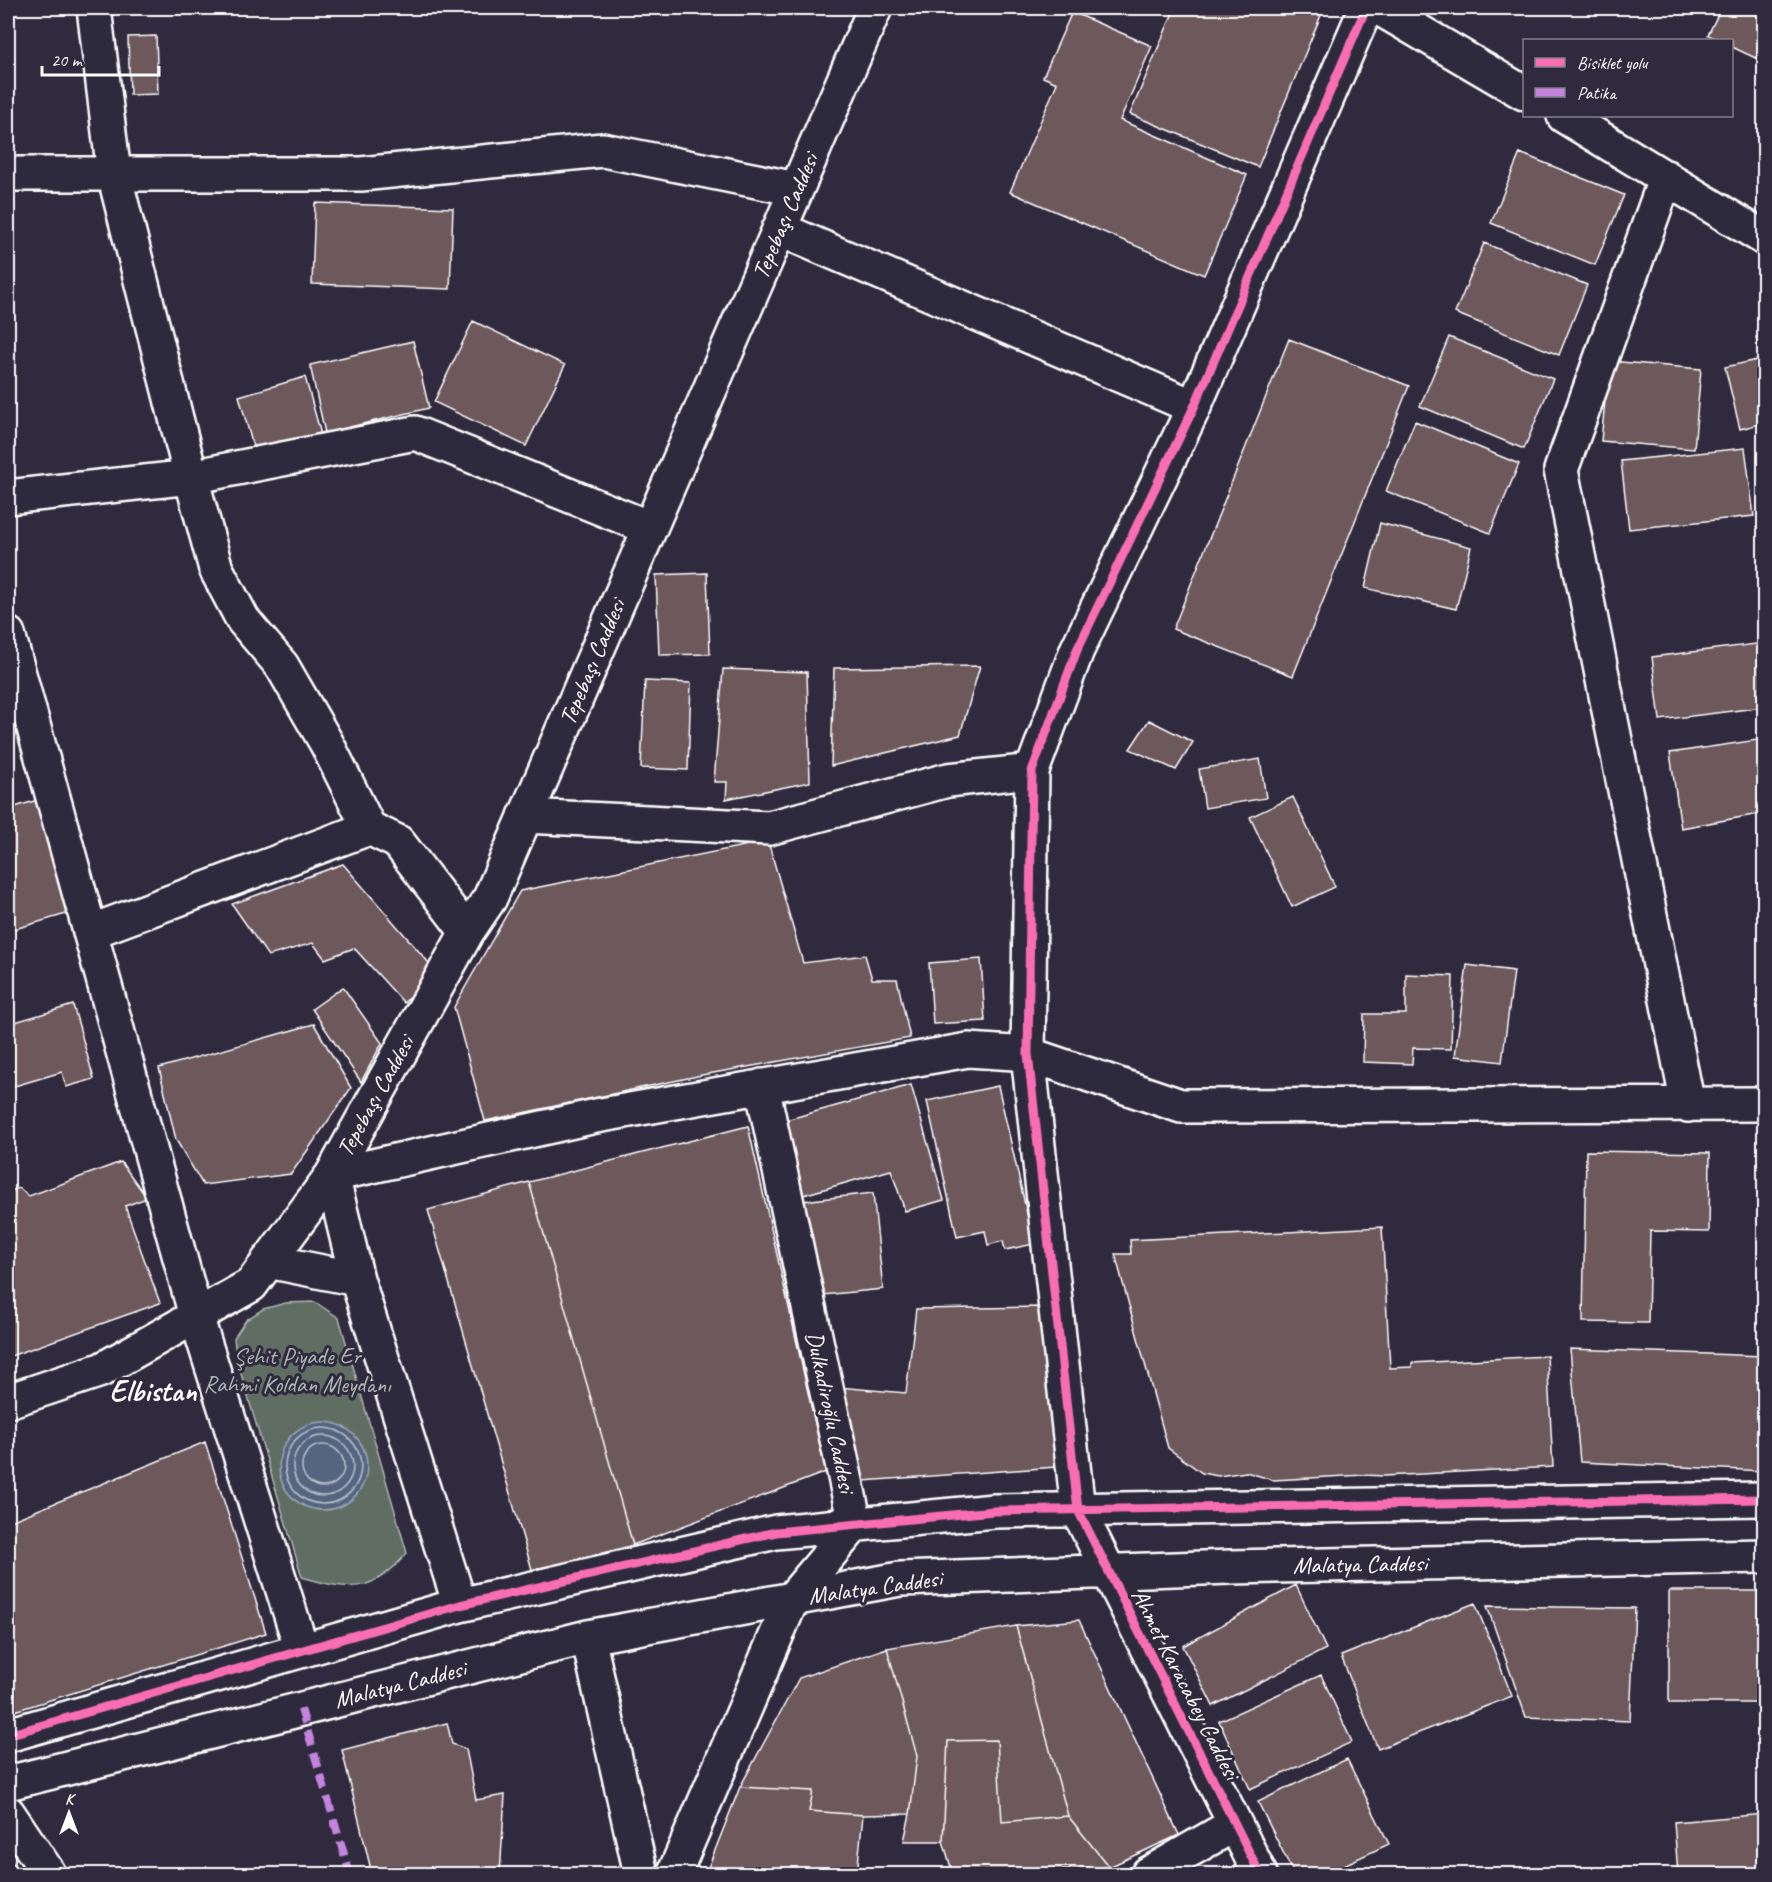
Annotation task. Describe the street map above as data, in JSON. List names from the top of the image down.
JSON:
{
  "streets": {
    "street": [
      "Tepebaşı Caddesi",
      "Dulkadiroğlu Caddesi",
      "Malatya Caddesi",
      "Ahmet Karacabey Caddesi"
    ]
  },
  "crossings": [
    ["Dulkadiroğlu Caddesi", "Malatya Caddesi"],
    ["Malatya Caddesi", "Ahmet Karacabey Caddesi"]
  ],
  "districts": ["Elbistan"],
  "parks": ["Şehit Piyade Er Rahmi Koldan Meydanı"],
  "legend": ["Bisiklet yolu", "Patika"],
  "scale_bar": "20 m",
  "north": "top"
}
